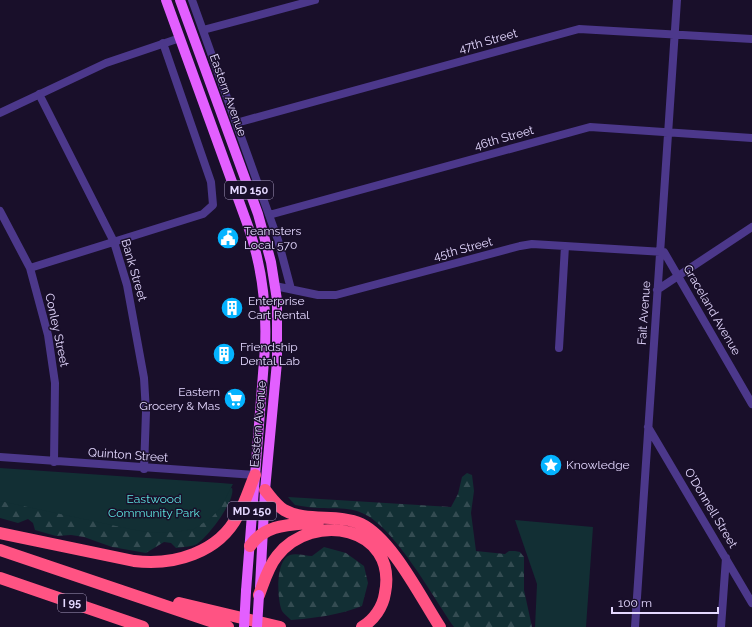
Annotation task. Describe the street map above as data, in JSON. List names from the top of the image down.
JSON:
{
  "streets": {
    "highway": ["I 95"],
    "main road": ["Eastern Avenue", "MD 150"],
    "street": [
      "47th Street",
      "46th Street",
      "45th Street",
      "Bank Street",
      "Graceland Avenue",
      "Fait Avenue",
      "Conley Street",
      "Quinton Street",
      "O'Donnell Street"
    ]
  },
  "crossings": [
    ["47th Street", "Eastern Avenue"],
    ["47th Street", "Fait Avenue"],
    ["Eastern Avenue", "46th Street"],
    ["Eastern Avenue", "45th Street"],
    ["Eastern Avenue", "Quinton Street"],
    ["46th Street", "Fait Avenue"],
    ["45th Street", "Graceland Avenue"],
    ["45th Street", "Fait Avenue"],
    ["Bank Street", "Quinton Street"],
    ["Graceland Avenue", "Fait Avenue"],
    ["Fait Avenue", "O'Donnell Street"],
    ["Conley Street", "Quinton Street"]
  ],
  "parks": ["Eastwood Community Park"],
  "places": {
    "public building": ["Teamsters Local 570"],
    "building": ["Enterprise Cart Rental", "Friendship Dental Lab"],
    "supermarket": ["Eastern Grocery & Mas"],
    "place": ["Knowledge"]
  },
  "scale_bar": "100 m"
}
